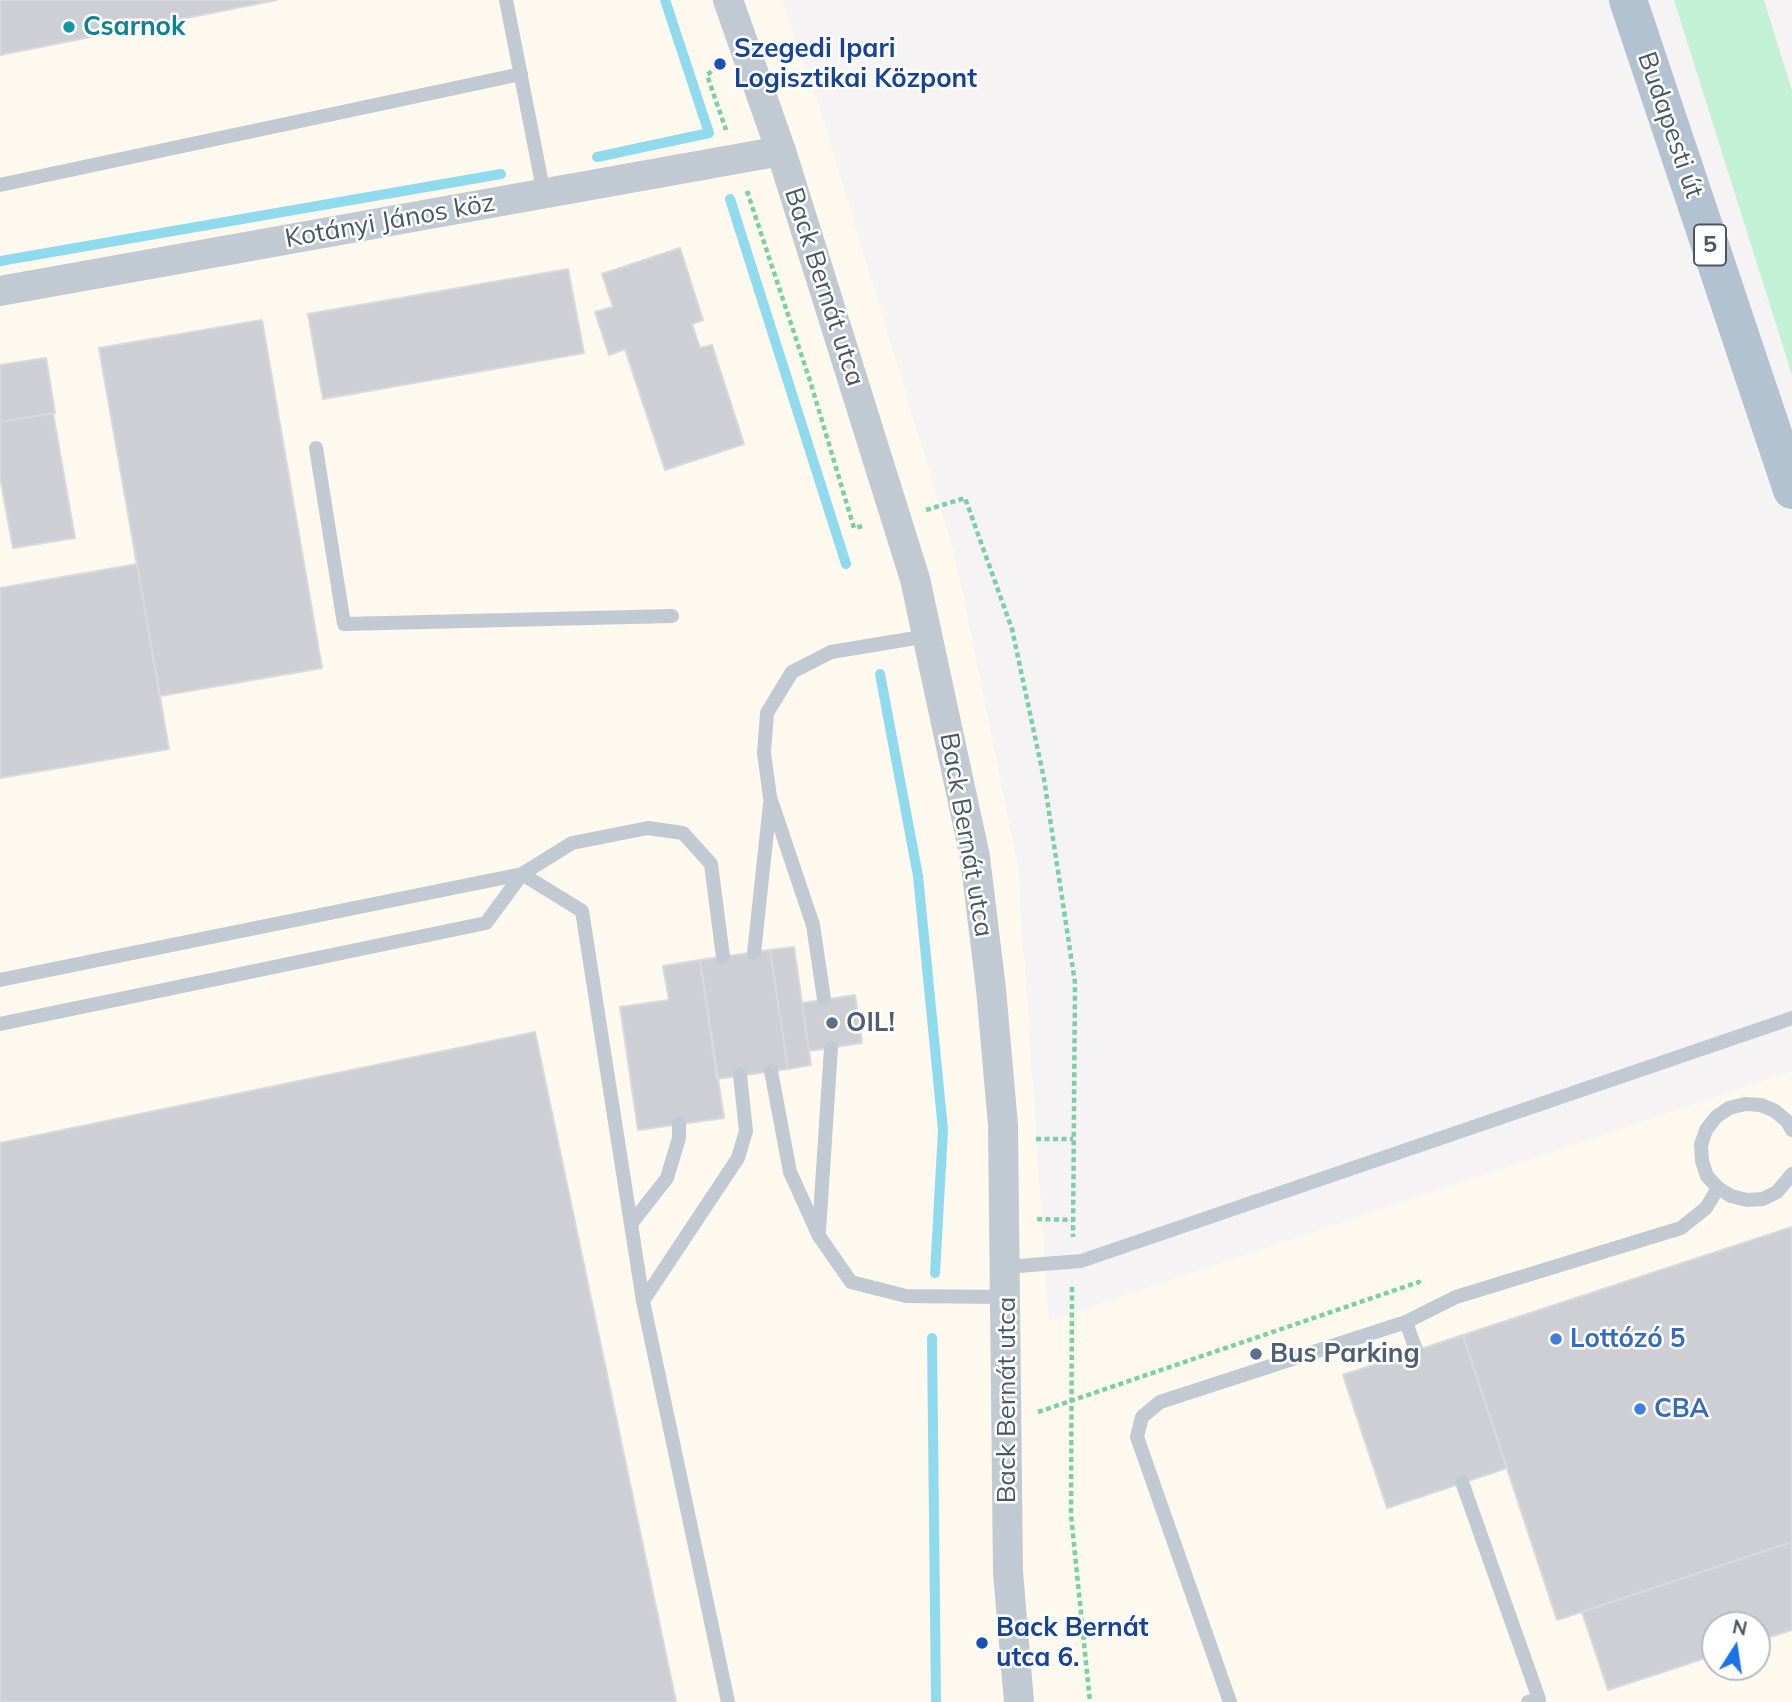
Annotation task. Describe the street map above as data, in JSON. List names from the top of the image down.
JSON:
{
  "streets": {
    "main road": ["Budapesti út", "5"],
    "street": ["Kotányi János köz", "Back Bernát utca"]
  },
  "crossings": [
    ["Kotányi János köz", "Back Bernát utca"]
  ],
  "places": [
    "Csarnok",
    "Szegedi Ipari Logisztikai Központ",
    "OIL!",
    "Lottózó 5",
    "Bus Parking",
    "CBA",
    "Back Bernát utca 6."
  ],
  "north": "top"
}
